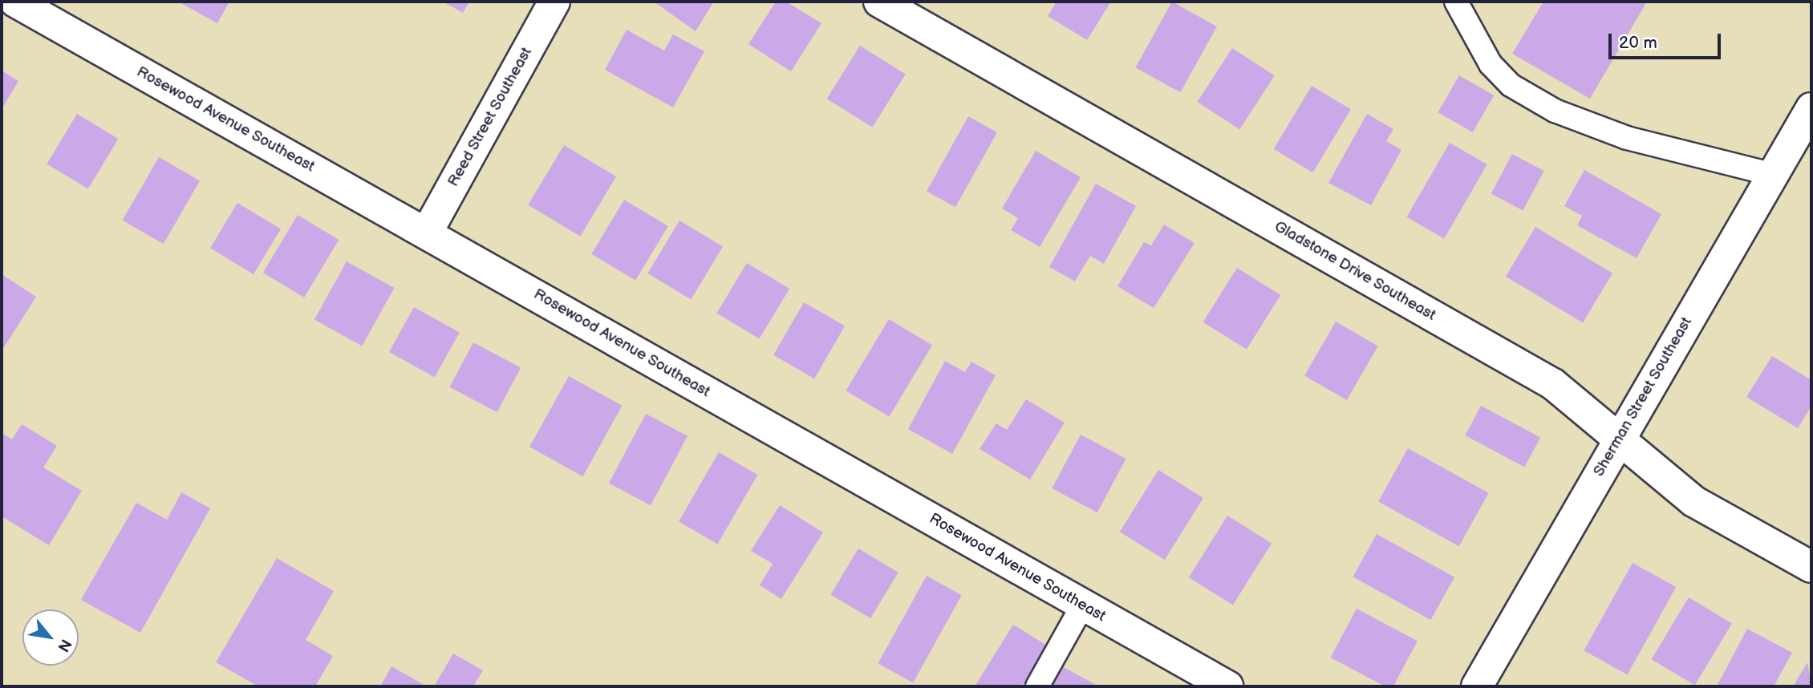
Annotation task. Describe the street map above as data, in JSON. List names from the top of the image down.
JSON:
{
  "streets": {
    "street": [
      "Reed Street Southeast",
      "Rosewood Avenue Southeast",
      "Gladstone Drive Southeast",
      "Sherman Street Southeast"
    ]
  },
  "crossings": [
    ["Reed Street Southeast", "Rosewood Avenue Southeast"],
    ["Gladstone Drive Southeast", "Sherman Street Southeast"]
  ],
  "scale_bar": "20 m",
  "north": "bottom right"
}
